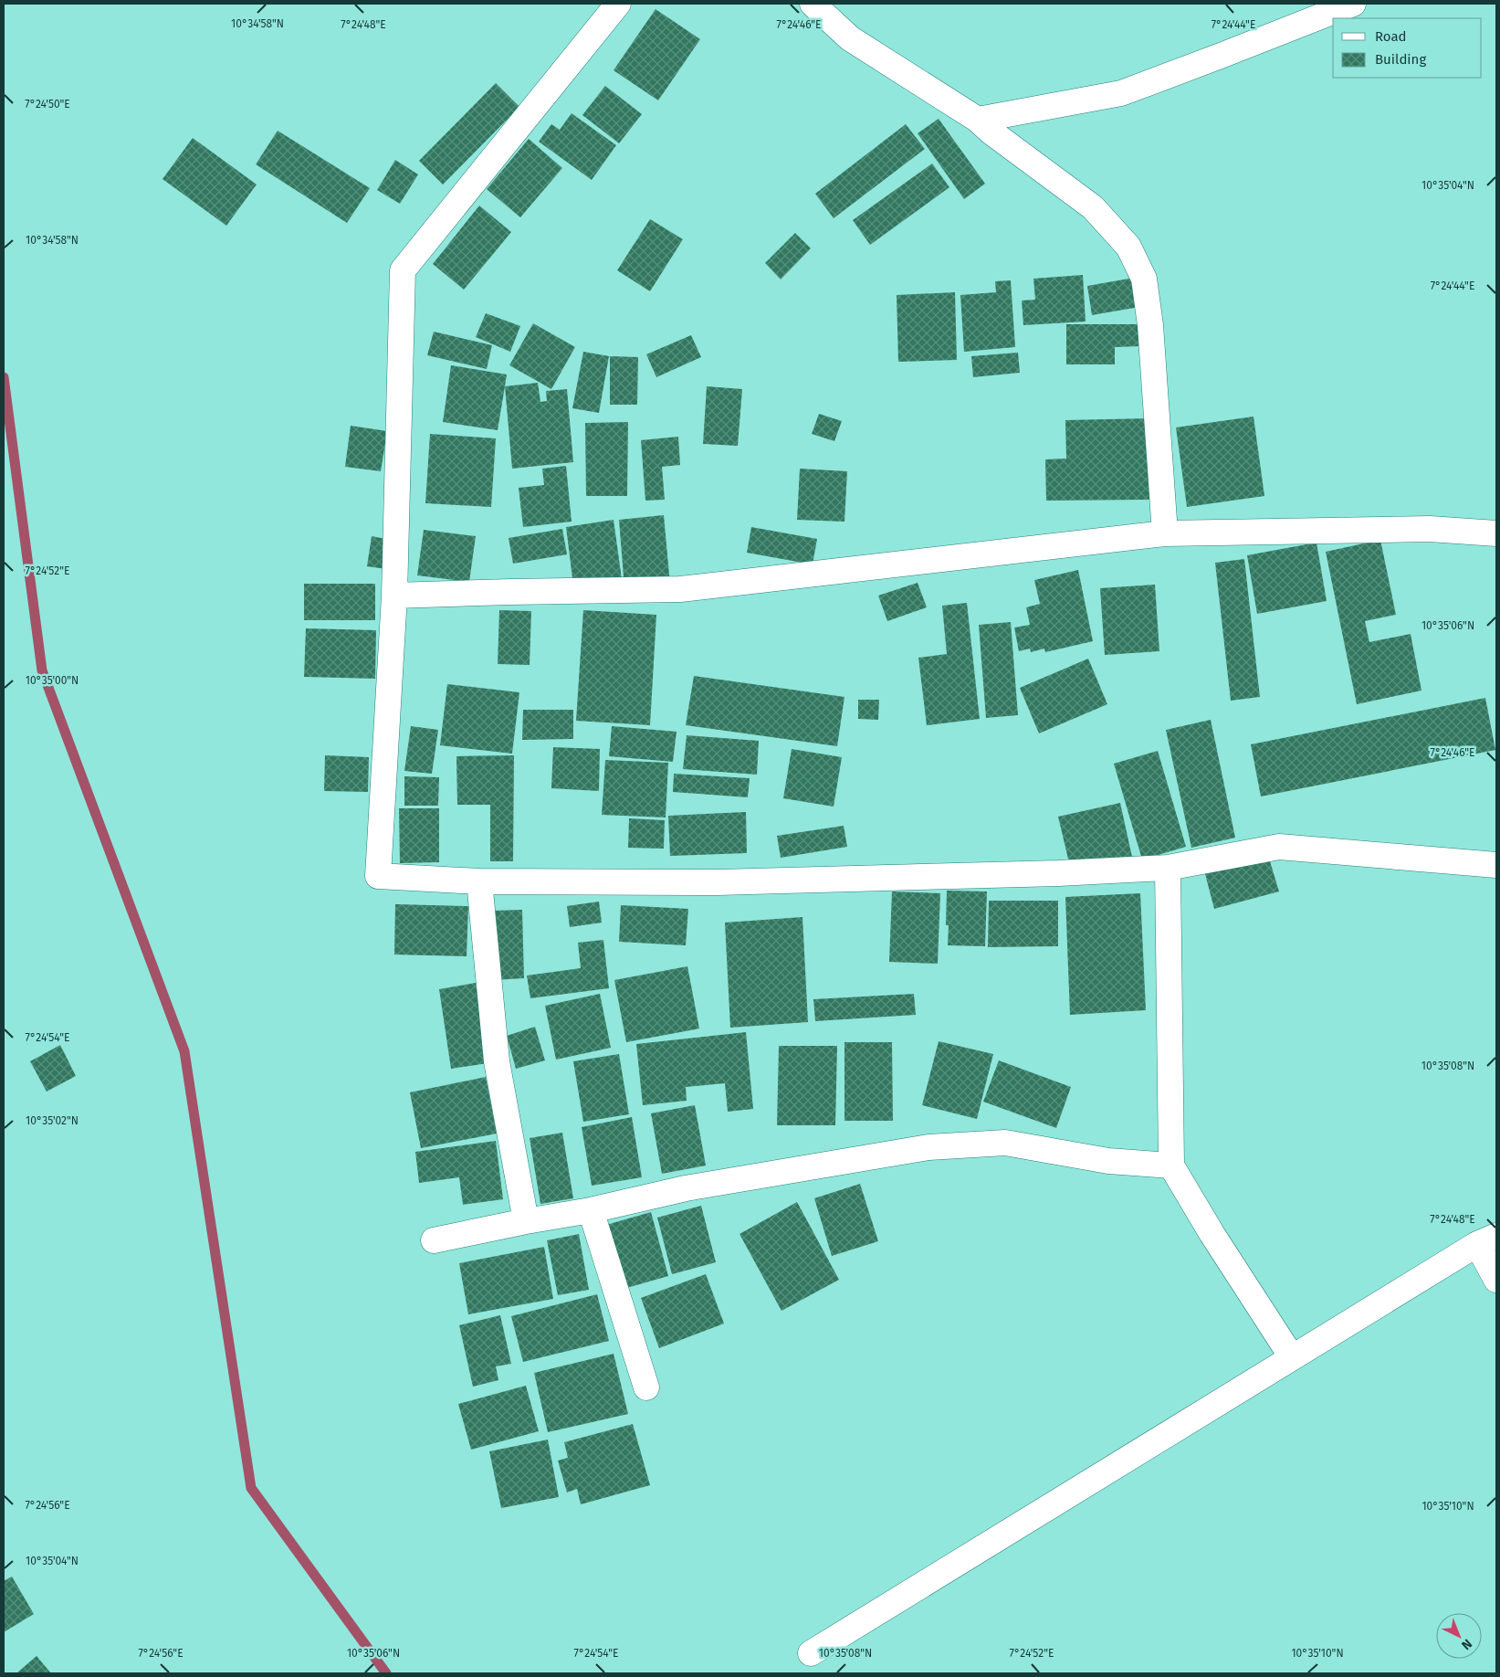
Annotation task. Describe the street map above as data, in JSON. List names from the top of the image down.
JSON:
{
  "legend": ["Road", "Building"],
  "north": "bottom right",
  "coordinates": [
    "10°34'58\"N",
    "7°24'48\"E",
    "7°24'46\"E",
    "7°24'44\"E",
    "7°24'50\"E",
    "10°35'04\"N",
    "7°24'52\"E",
    "10°35'06\"N",
    "10°35'00\"N",
    "7°24'54\"E",
    "10°35'08\"N",
    "10°35'02\"N",
    "7°24'56\"E",
    "10°35'10\"N"
  ]
}
